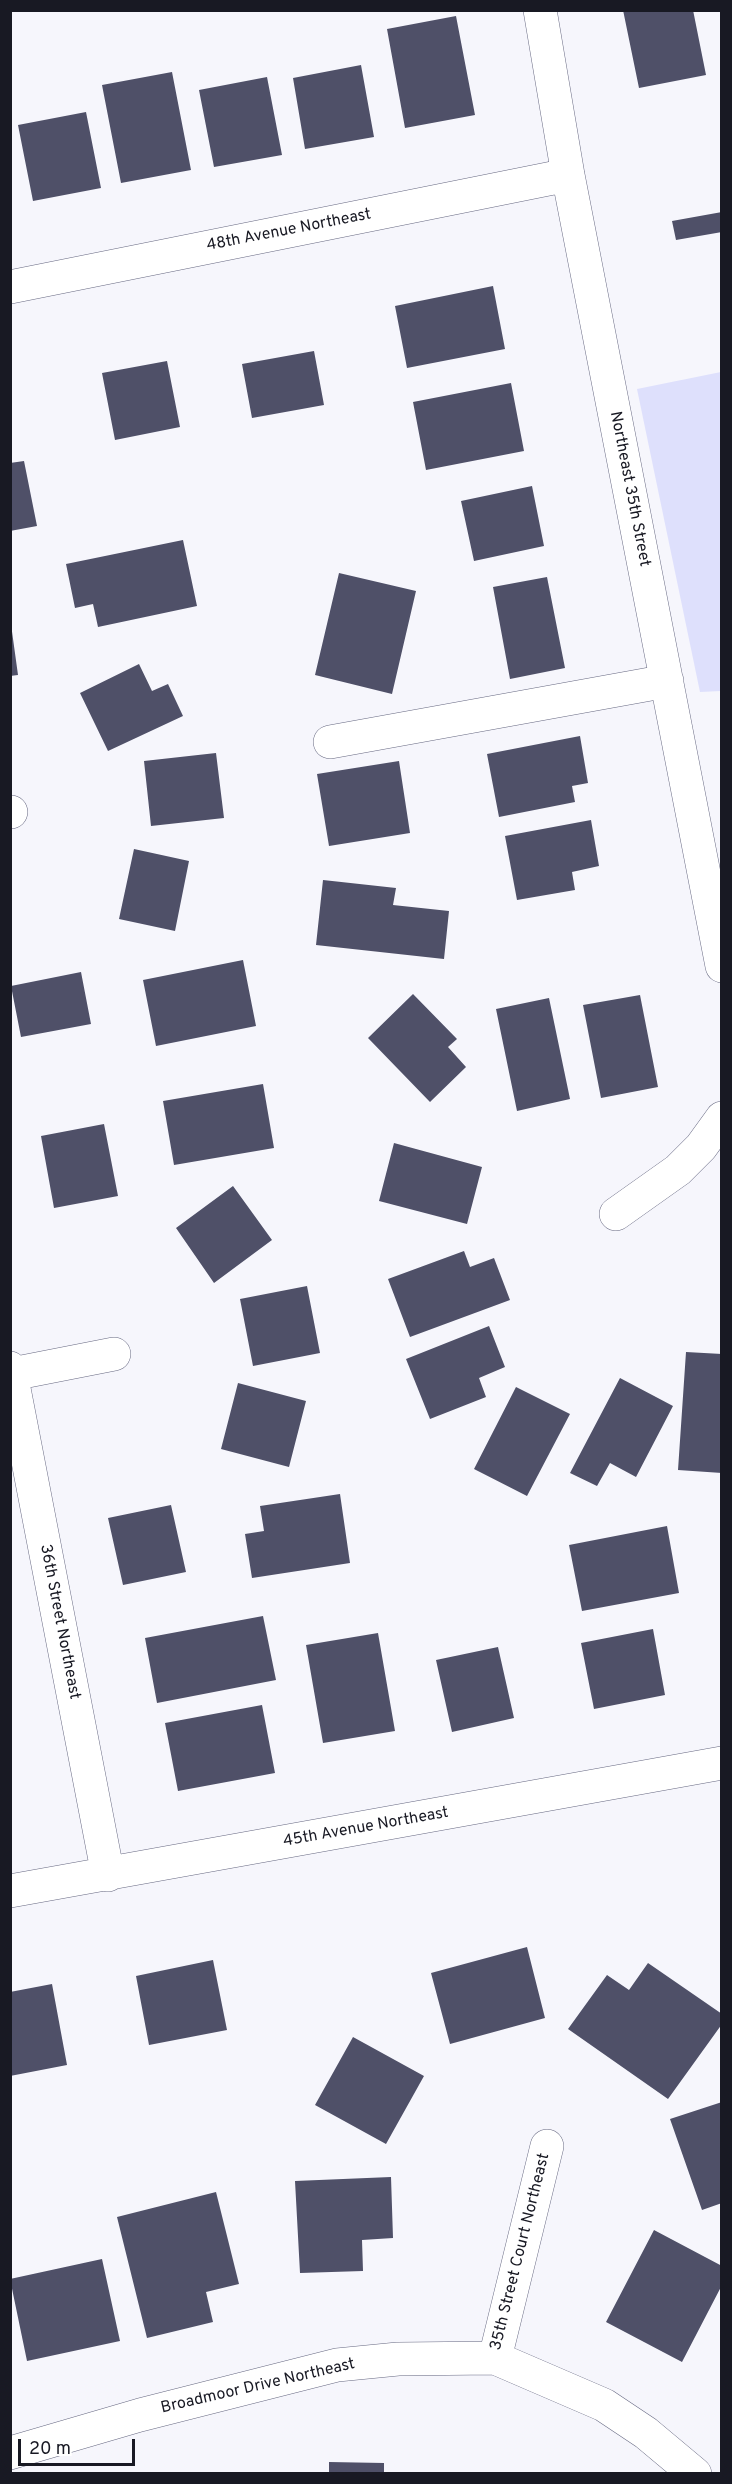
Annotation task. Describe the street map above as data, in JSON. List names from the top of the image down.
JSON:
{
  "streets": {
    "street": [
      "48th Avenue Northeast",
      "Northeast 35th Street",
      "36th Street Northeast",
      "45th Avenue Northeast",
      "35th Street Court Northeast",
      "Broadmoor Drive Northeast"
    ]
  },
  "crossings": [
    ["48th Avenue Northeast", "Northeast 35th Street"],
    ["36th Street Northeast", "45th Avenue Northeast"],
    ["35th Street Court Northeast", "Broadmoor Drive Northeast"]
  ],
  "scale_bar": "20 m"
}
